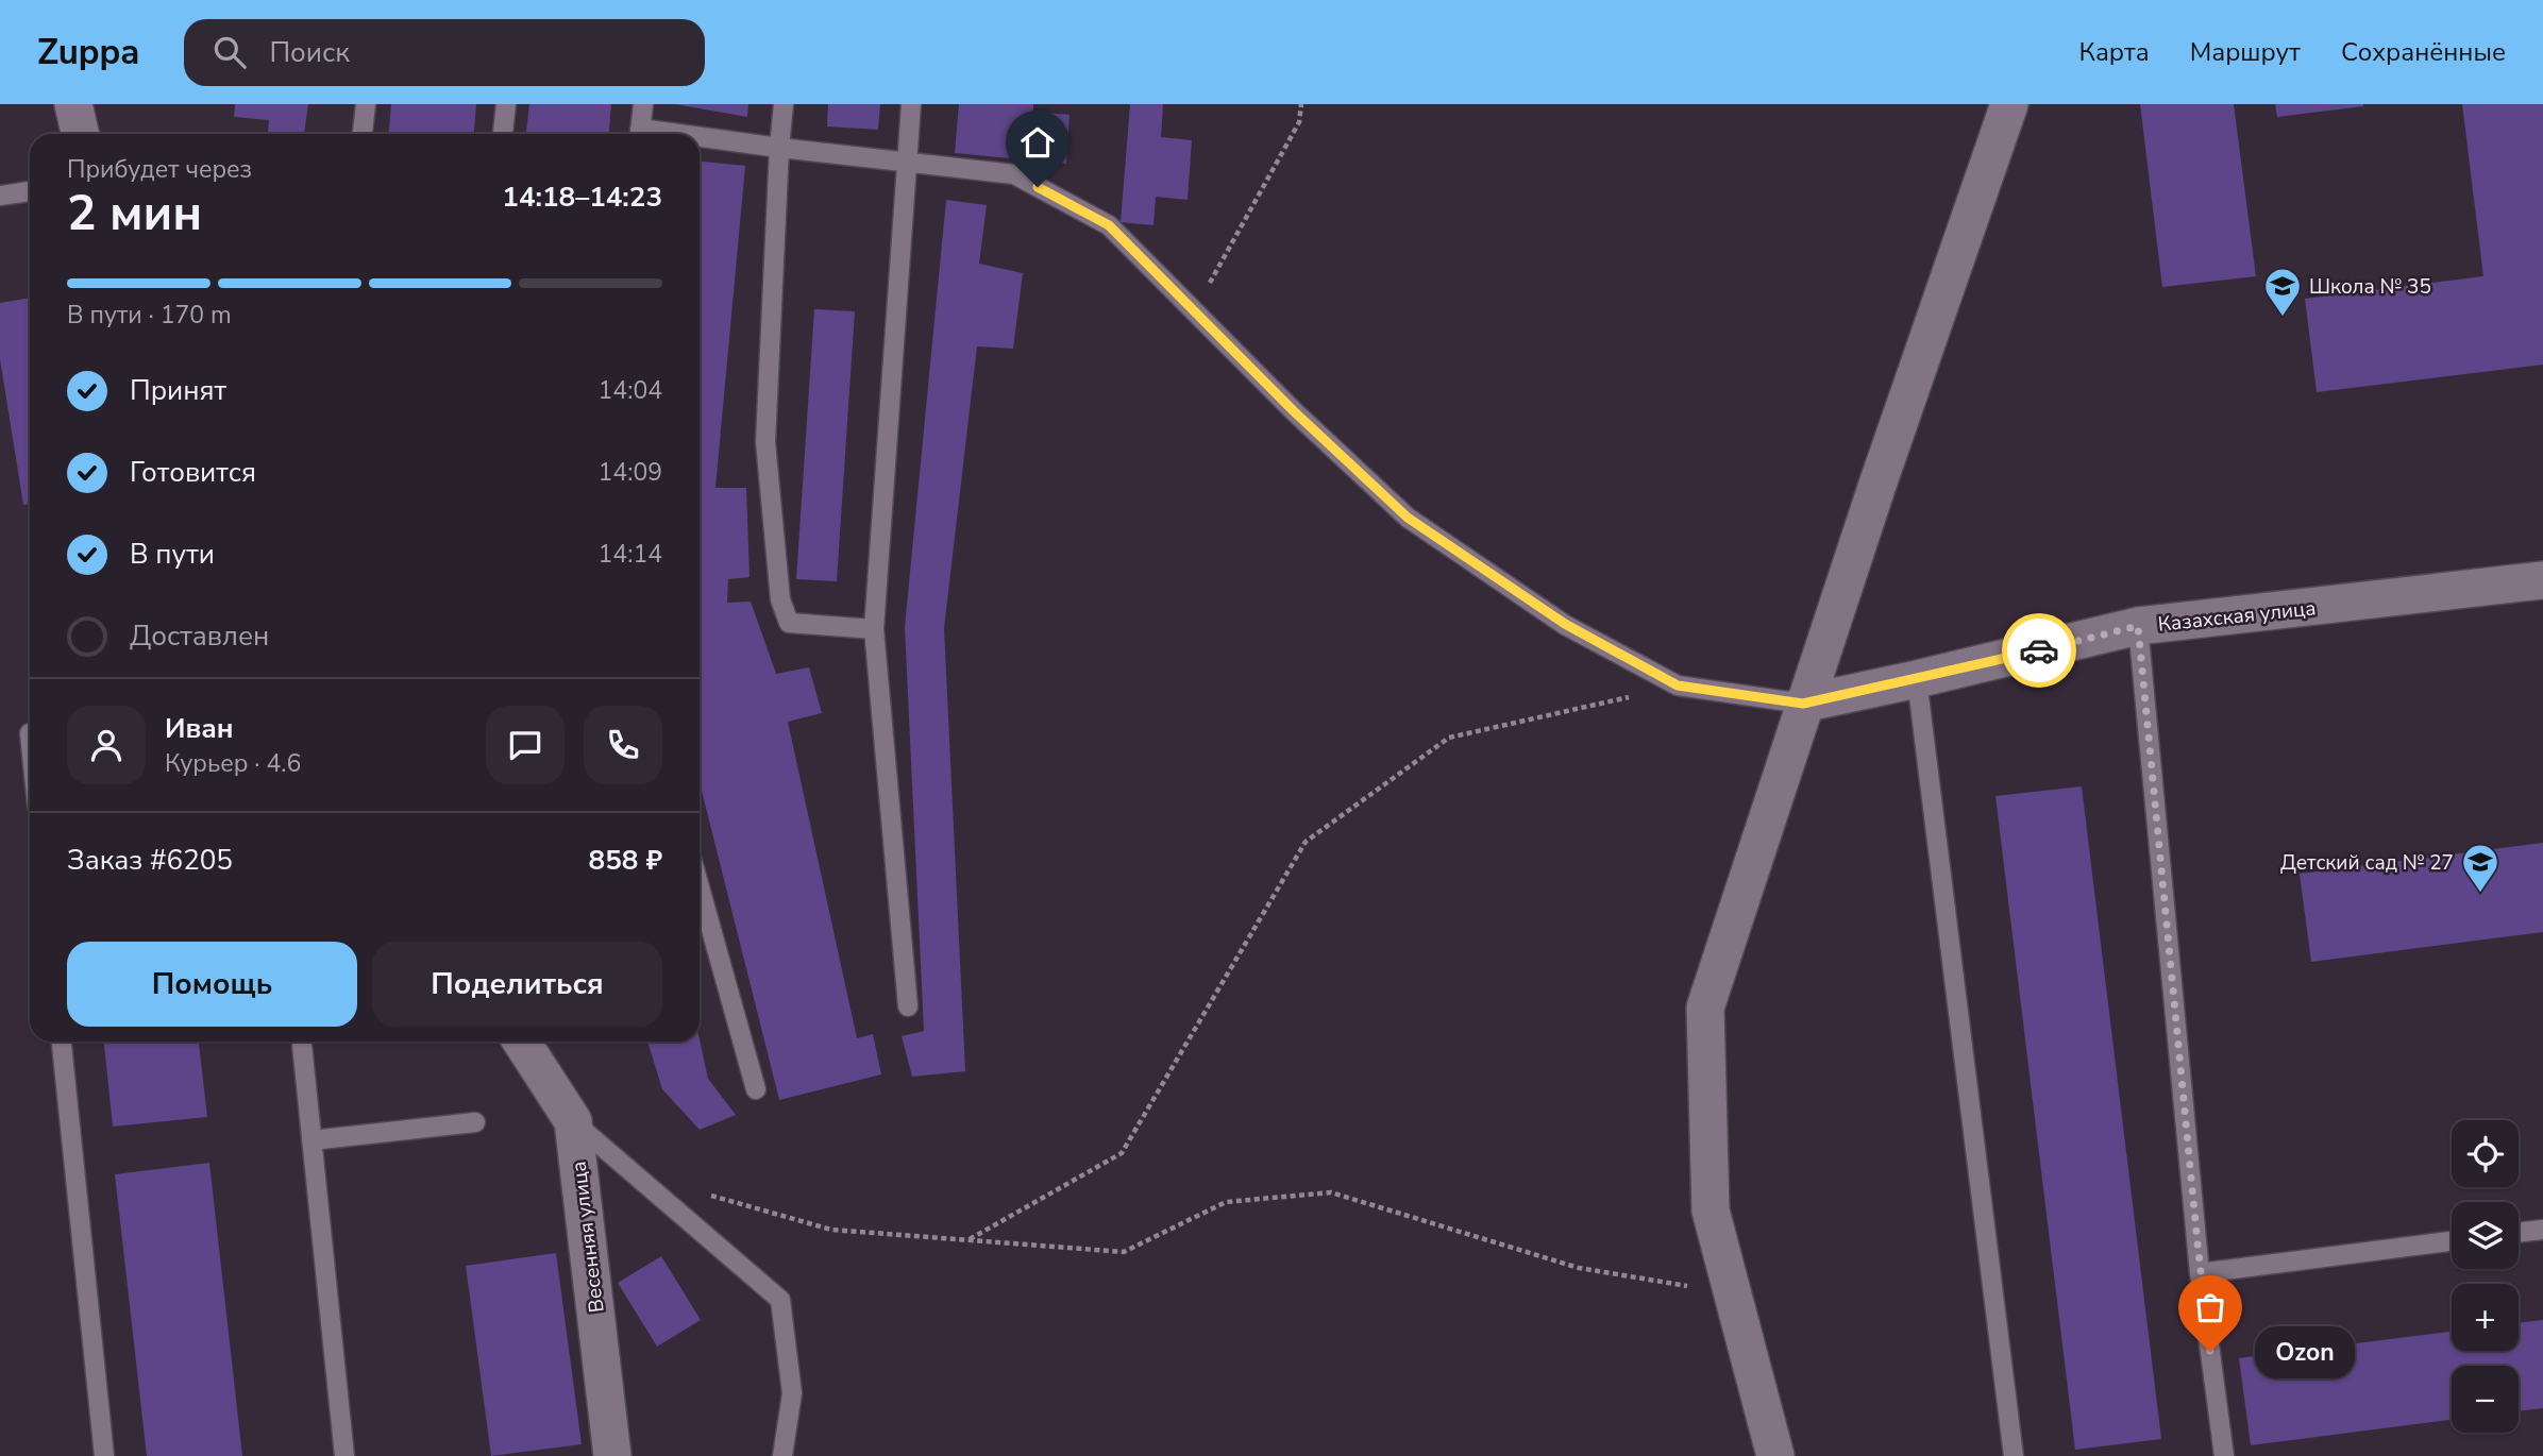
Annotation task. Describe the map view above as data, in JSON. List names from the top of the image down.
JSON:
{
  "streets": {
    "street": ["Казахская улица", "Весенняя улица"]
  },
  "places": {
    "school or university": ["Школа № 35", "Детский сад № 27"],
    "other": ["Ozon"]
  },
  "page": {
    "header": "Zuppa",
    "search": "Поиск",
    "nav": ["Карта", "Маршрут", "Сохранённые"],
    "heading": ["2 мин", "Прибудет через", "14:18–14:23"],
    "panel": [
      "Иван",
      "Курьер · 4.6",
      "Заказ #6205",
      "858 ₽"
    ],
    "bar": "В пути · 170 m",
    "list": [
      ["Принят", "14:04"],
      ["Готовится", "14:09"],
      ["В пути", "14:14"],
      "Доставлен"
    ],
    "buttons": ["Помощь", "Поделиться"],
    "map_buttons": ["+", "−"],
    "bubble": "Ozon"
  }
}
